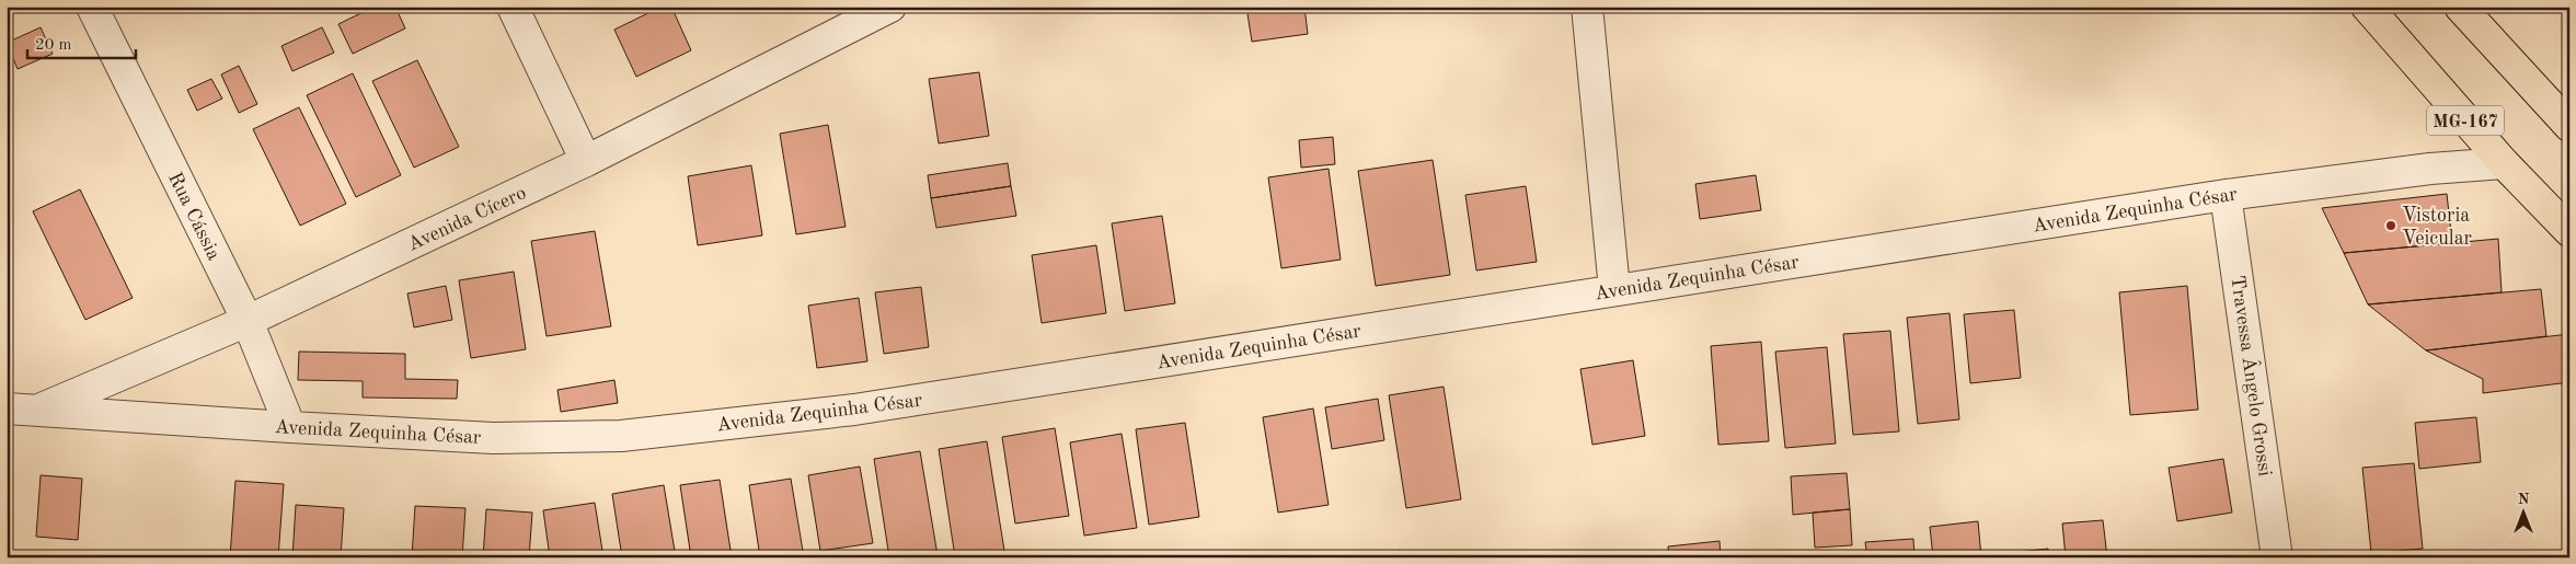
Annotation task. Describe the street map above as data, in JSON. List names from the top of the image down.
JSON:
{
  "streets": {
    "main road": ["MG-167"],
    "street": [
      "Avenida Zequinha César",
      "Rua Cássia",
      "Avenida Cícero",
      "Travessa Ângelo Grossi"
    ]
  },
  "crossings": [
    ["MG-167", "Avenida Zequinha César"],
    ["Avenida Zequinha César", "Rua Cássia"],
    ["Avenida Zequinha César", "Avenida Cícero"],
    ["Avenida Zequinha César", "Travessa Ângelo Grossi"],
    ["Rua Cássia", "Avenida Cícero"]
  ],
  "places": ["Vistoria Veicular"],
  "scale_bar": "20 m",
  "north": "top"
}
